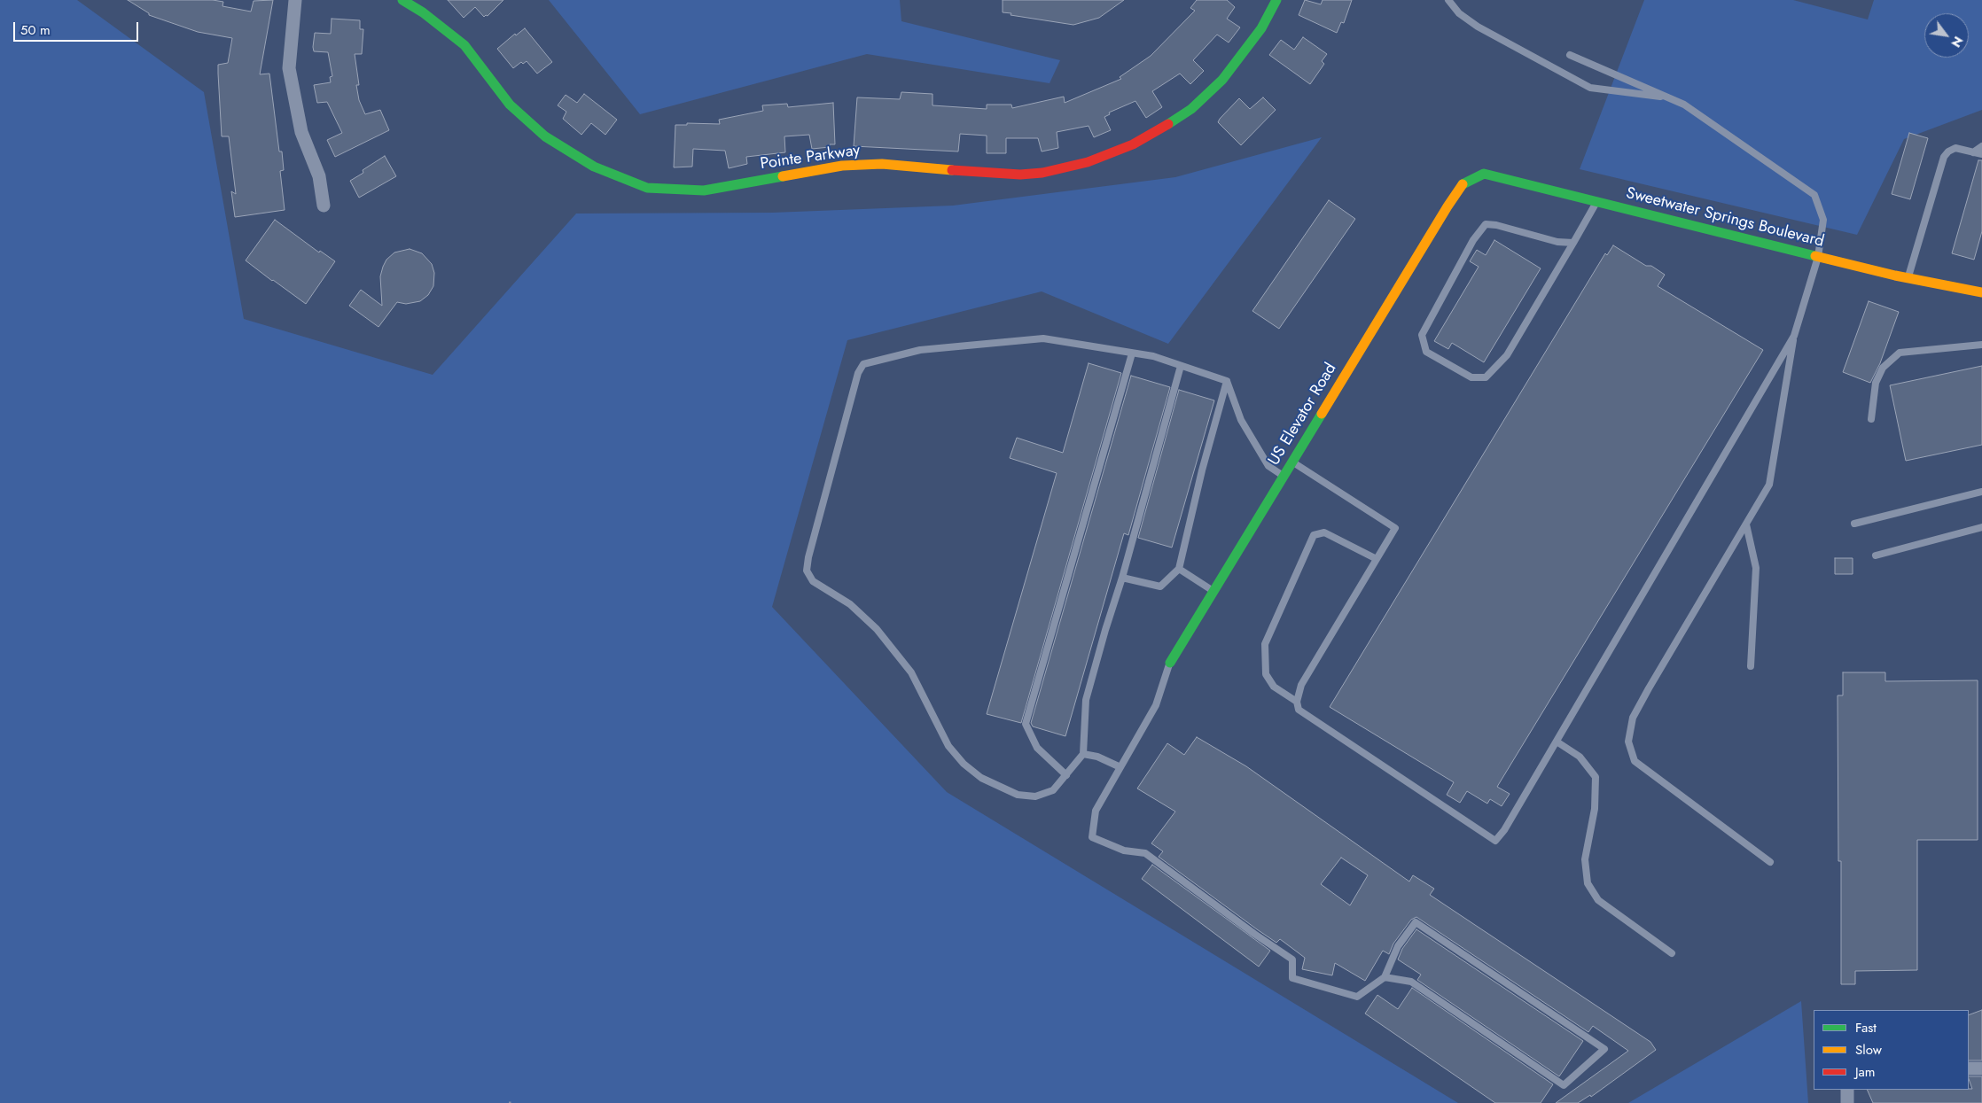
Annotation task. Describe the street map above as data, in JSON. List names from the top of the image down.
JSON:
{
  "streets": {
    "street": ["Pointe Parkway", "Sweetwater Springs Boulevard", "US Elevator Road"]
  },
  "crossings": [
    ["Sweetwater Springs Boulevard", "US Elevator Road"]
  ],
  "legend": ["Fast", "Slow", "Jam"],
  "scale_bar": "50 m",
  "north": "bottom right"
}
